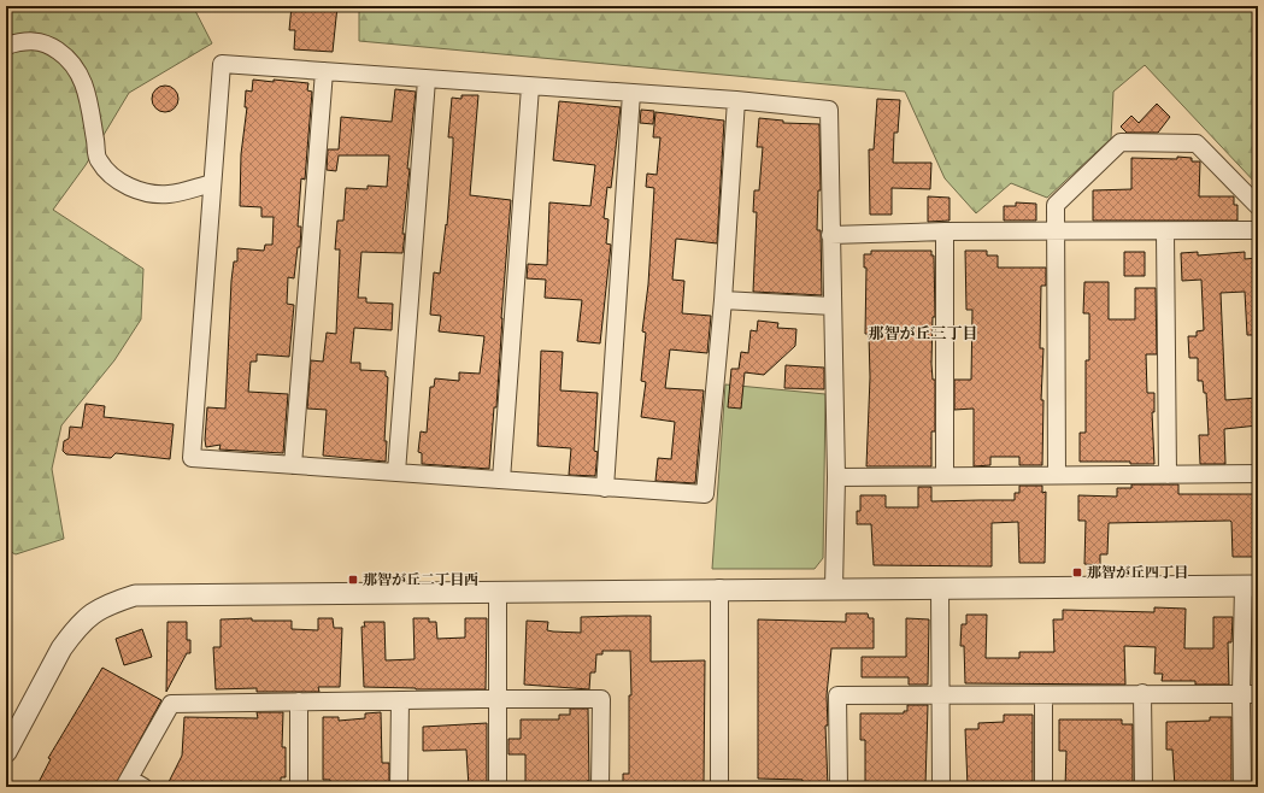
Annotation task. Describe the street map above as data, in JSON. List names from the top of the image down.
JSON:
{
  "districts": ["那智が丘三丁目"],
  "places": {
    "transit": ["那智が丘四丁目", "那智が丘二丁目西"]
  }
}
